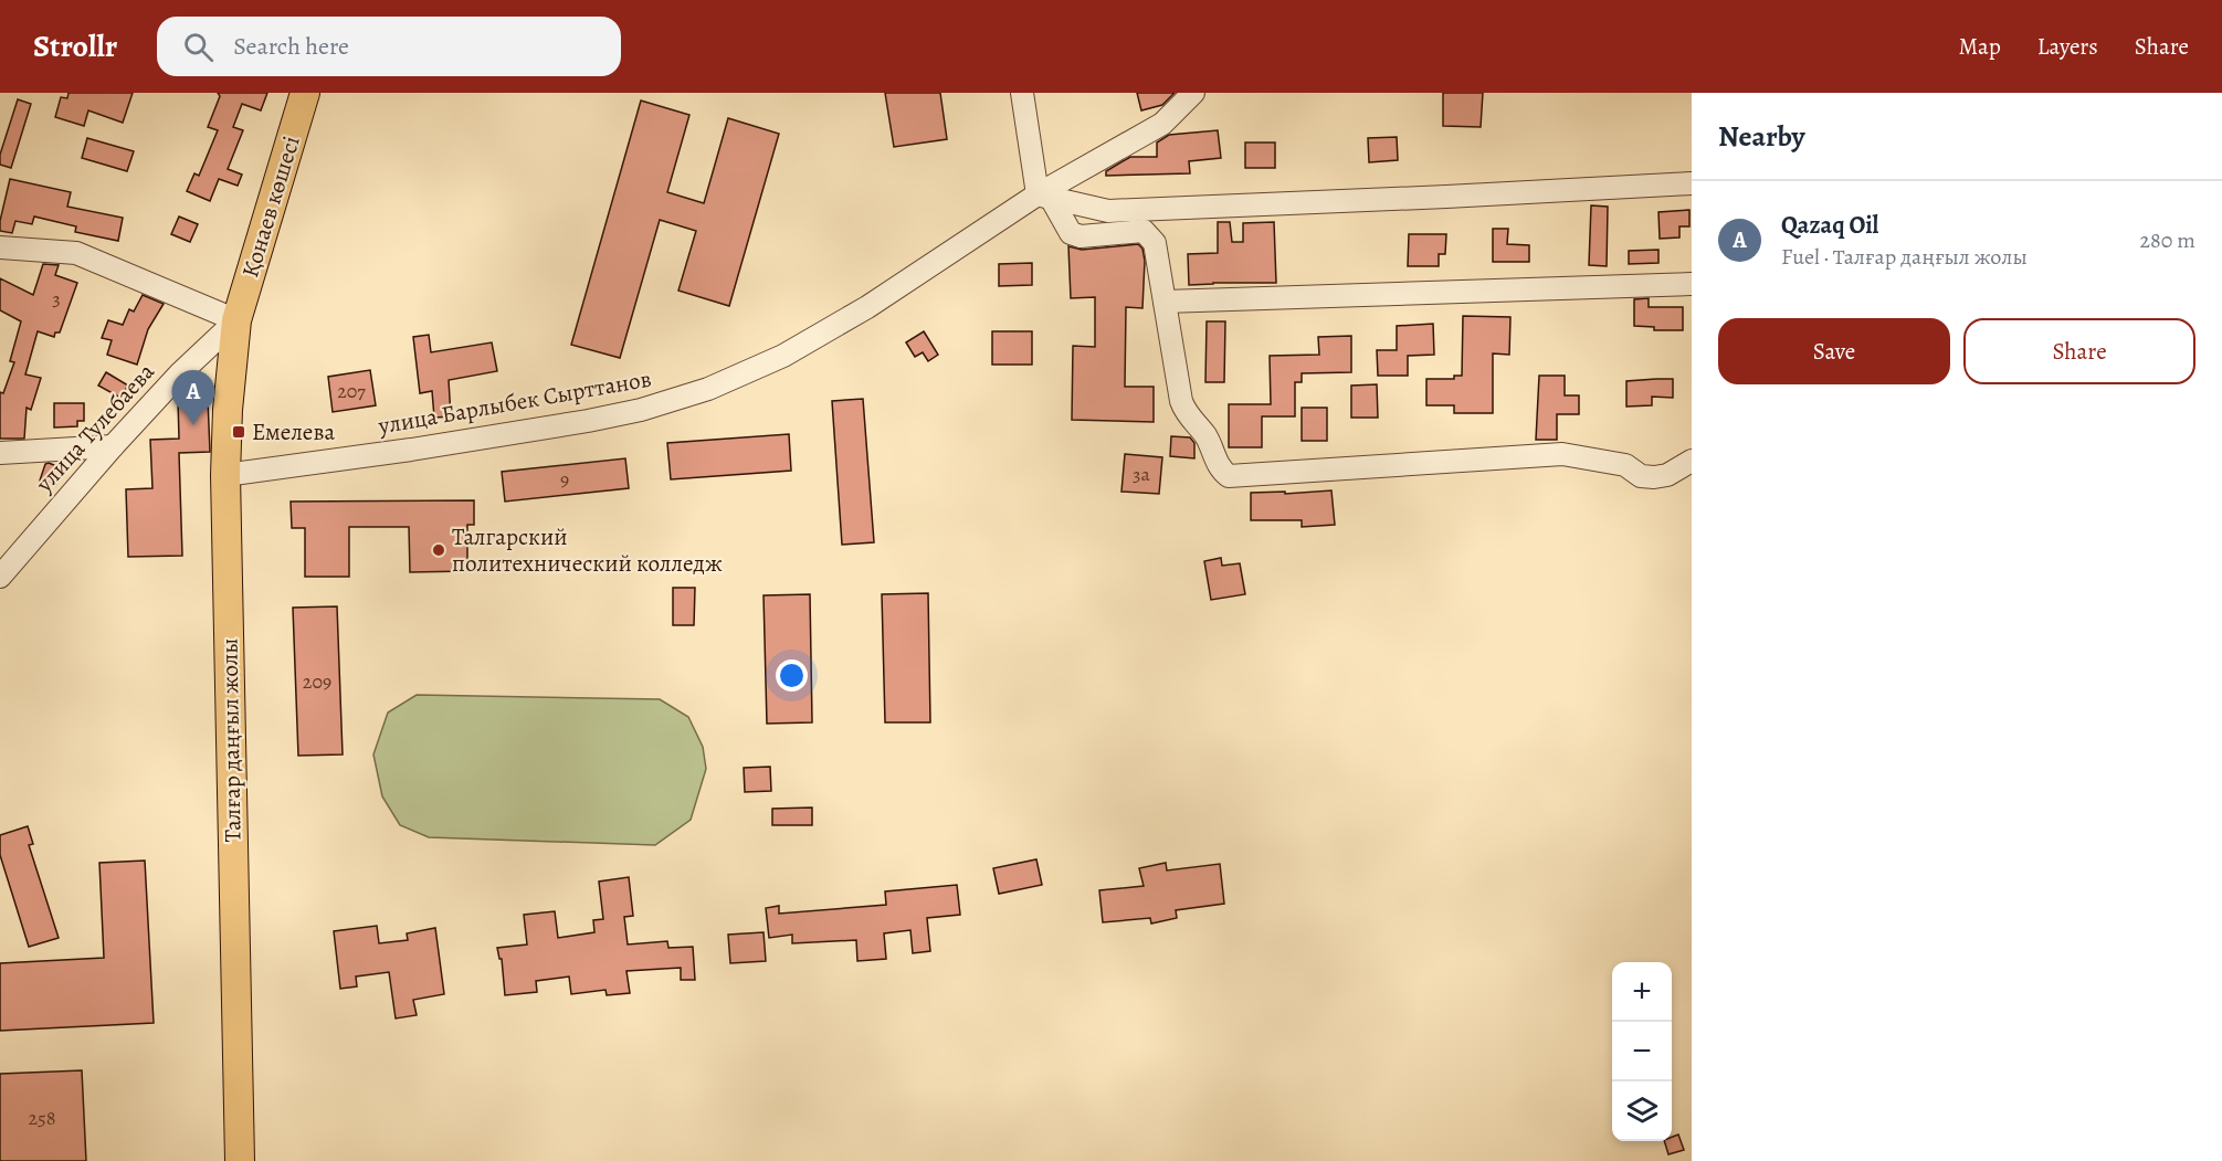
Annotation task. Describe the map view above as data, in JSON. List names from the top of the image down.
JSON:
{
  "streets": {
    "main road": ["Қонаев көшесі", "Талғар даңғыл жолы"],
    "street": ["улица Барлыбек Сырттанов", "улица Тулебаева"]
  },
  "crossings": [
    ["Қонаев көшесі", "улица Тулебаева"],
    ["Қонаев көшесі", "Талғар даңғыл жолы"],
    ["улица Барлыбек Сырттанов", "Талғар даңғыл жолы"],
    ["улица Тулебаева", "Талғар даңғыл жолы"]
  ],
  "places": {
    "transit": ["Емелева"],
    "other": ["Талгарский политехнический колледж"]
  },
  "house_numbers": [
    "3",
    "207",
    "3а",
    "9",
    "209",
    "258"
  ],
  "page": {
    "header": "Strollr",
    "search": "Search here",
    "nav": ["Map", "Layers", "Share"],
    "heading": "Nearby",
    "list": [
      {
        "mark": "A",
        "name": "Qazaq Oil",
        "note": "Fuel · Талғар даңғыл жолы",
        "value": "280 m"
      }
    ],
    "buttons": ["Save", "Share"],
    "pins": "A",
    "map_buttons": ["+", "−"]
  }
}
